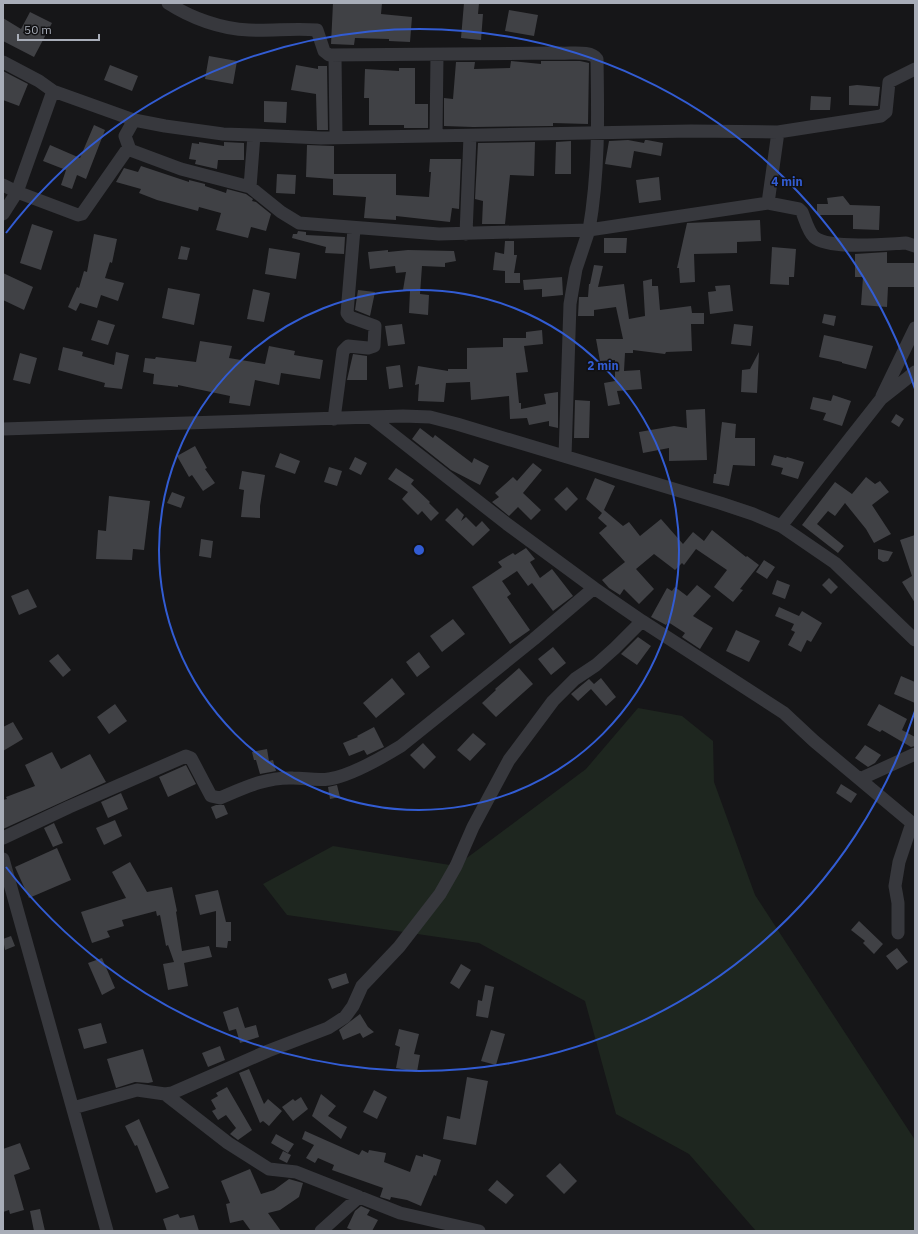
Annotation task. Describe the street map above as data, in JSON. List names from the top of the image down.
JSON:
{
  "scale_bar": "50 m",
  "rings": ["4 min", "2 min"]
}
